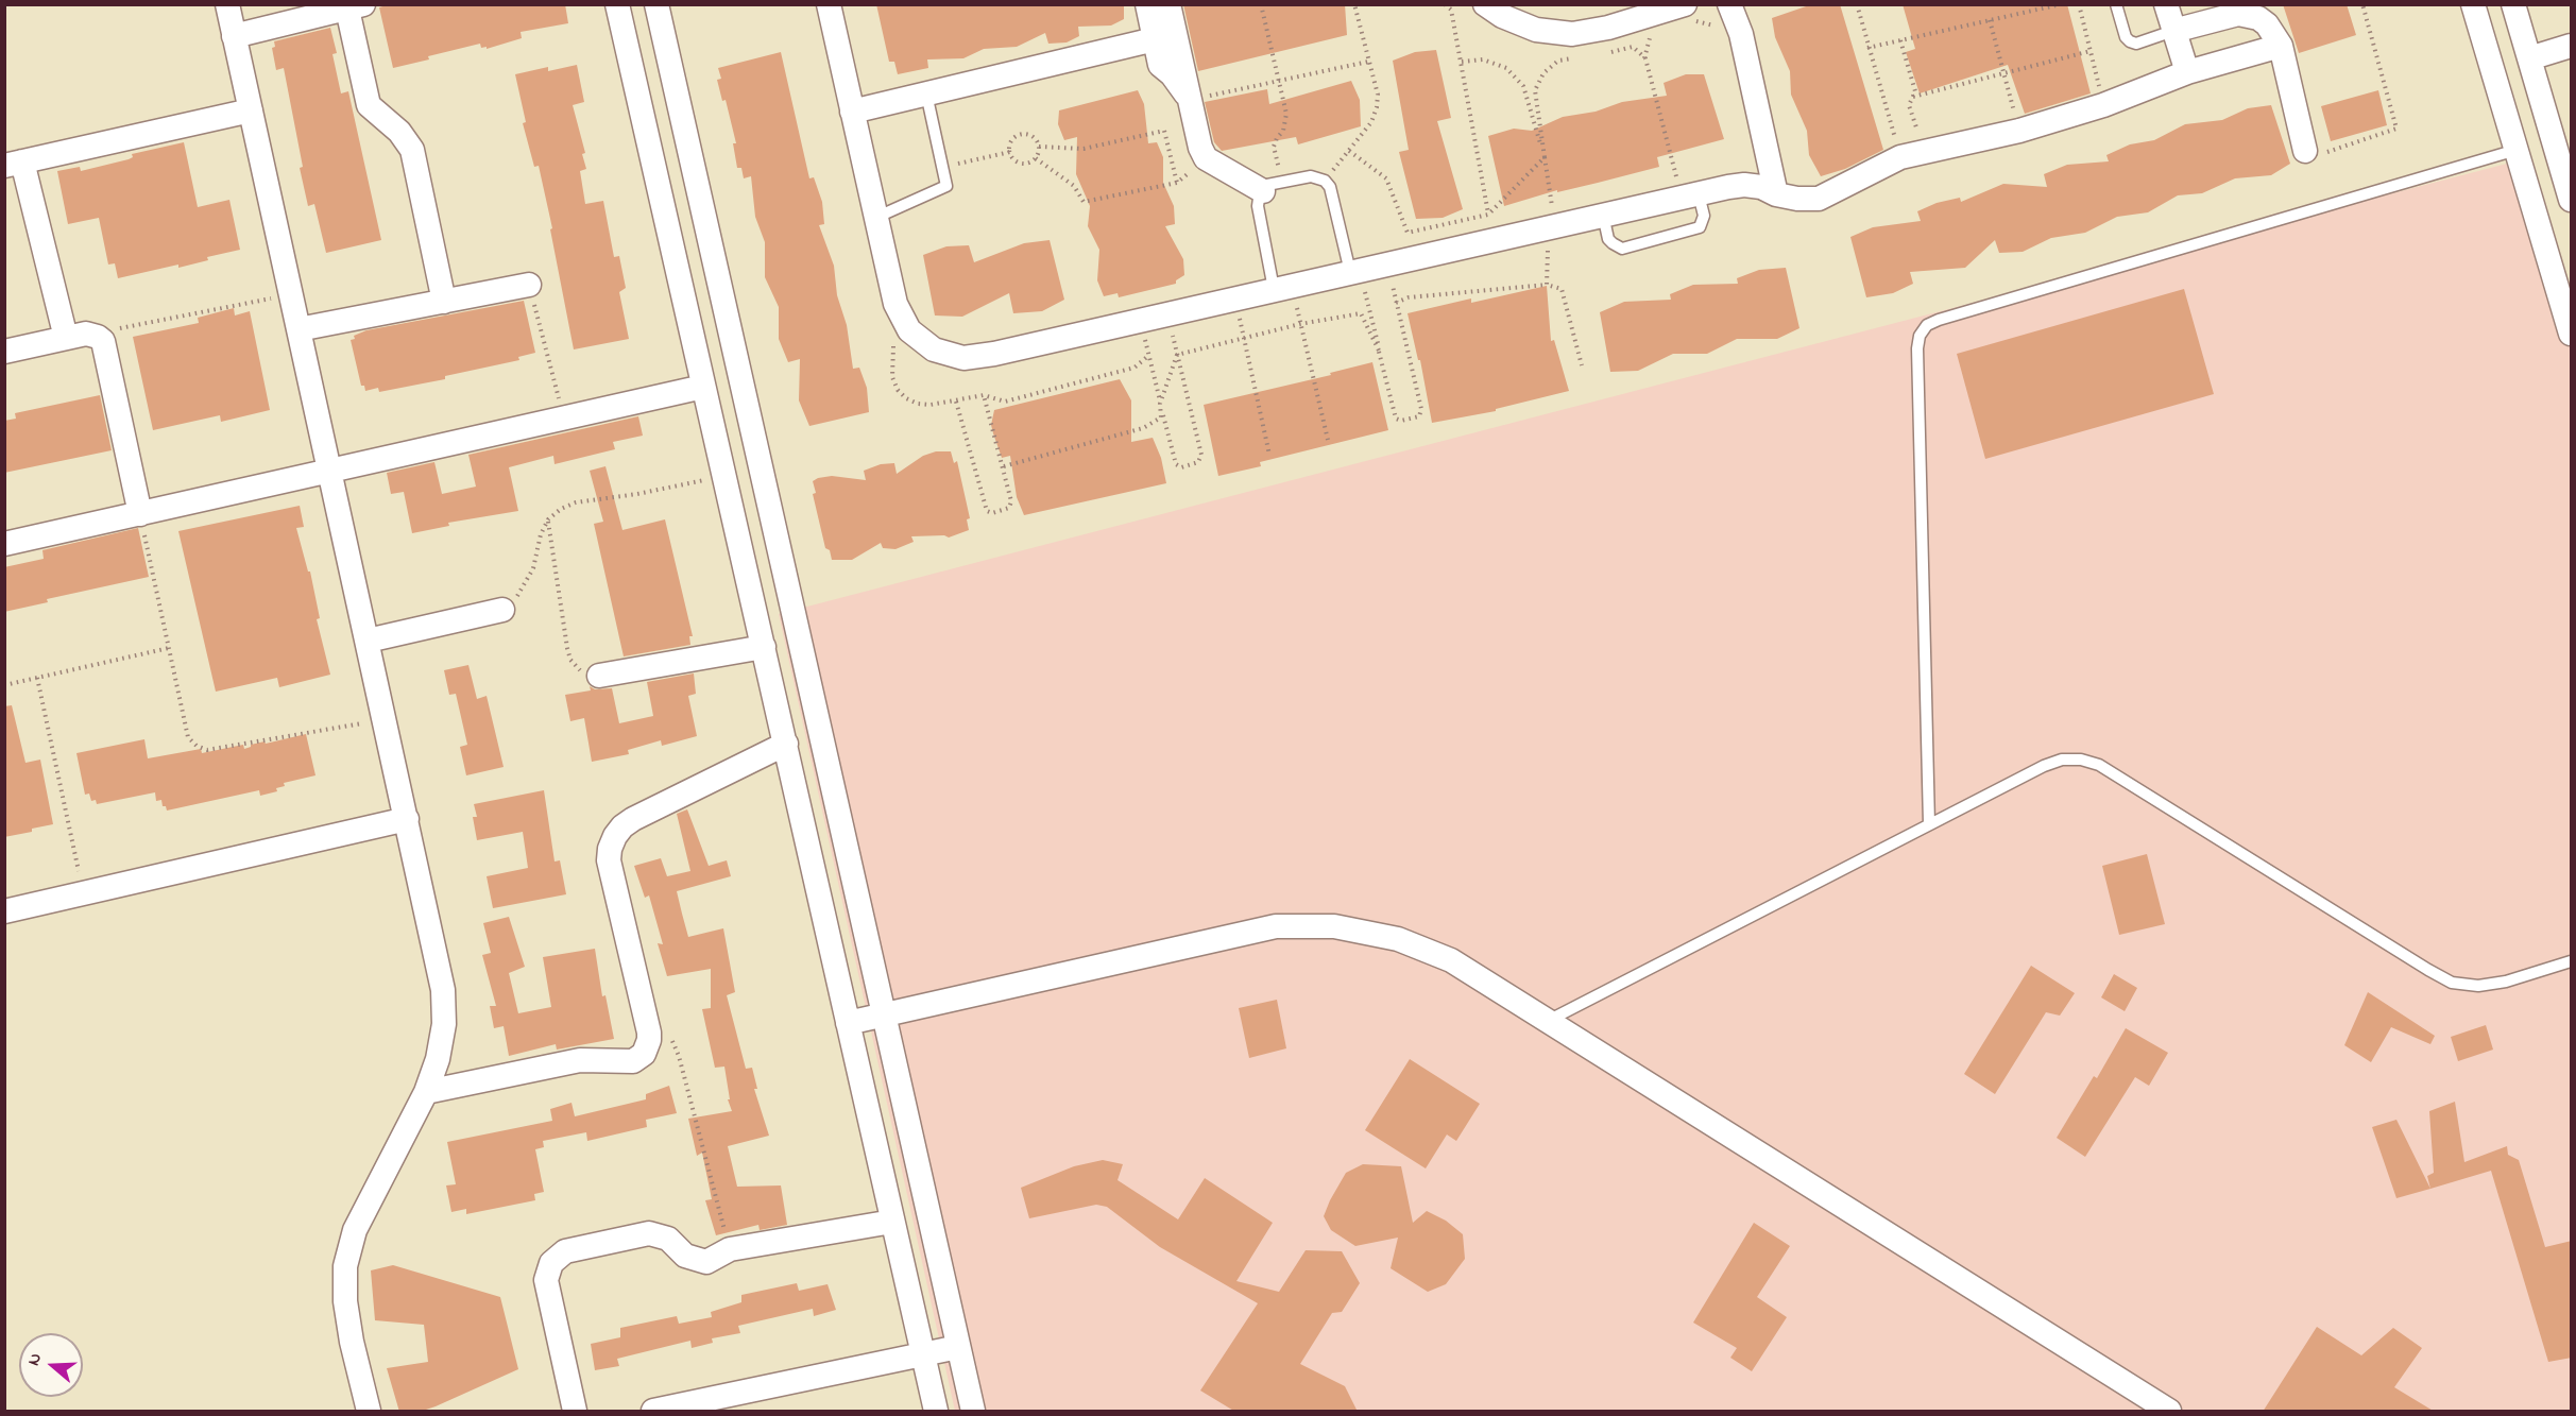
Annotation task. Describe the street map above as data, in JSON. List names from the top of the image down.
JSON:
{
  "north": "left"
}
